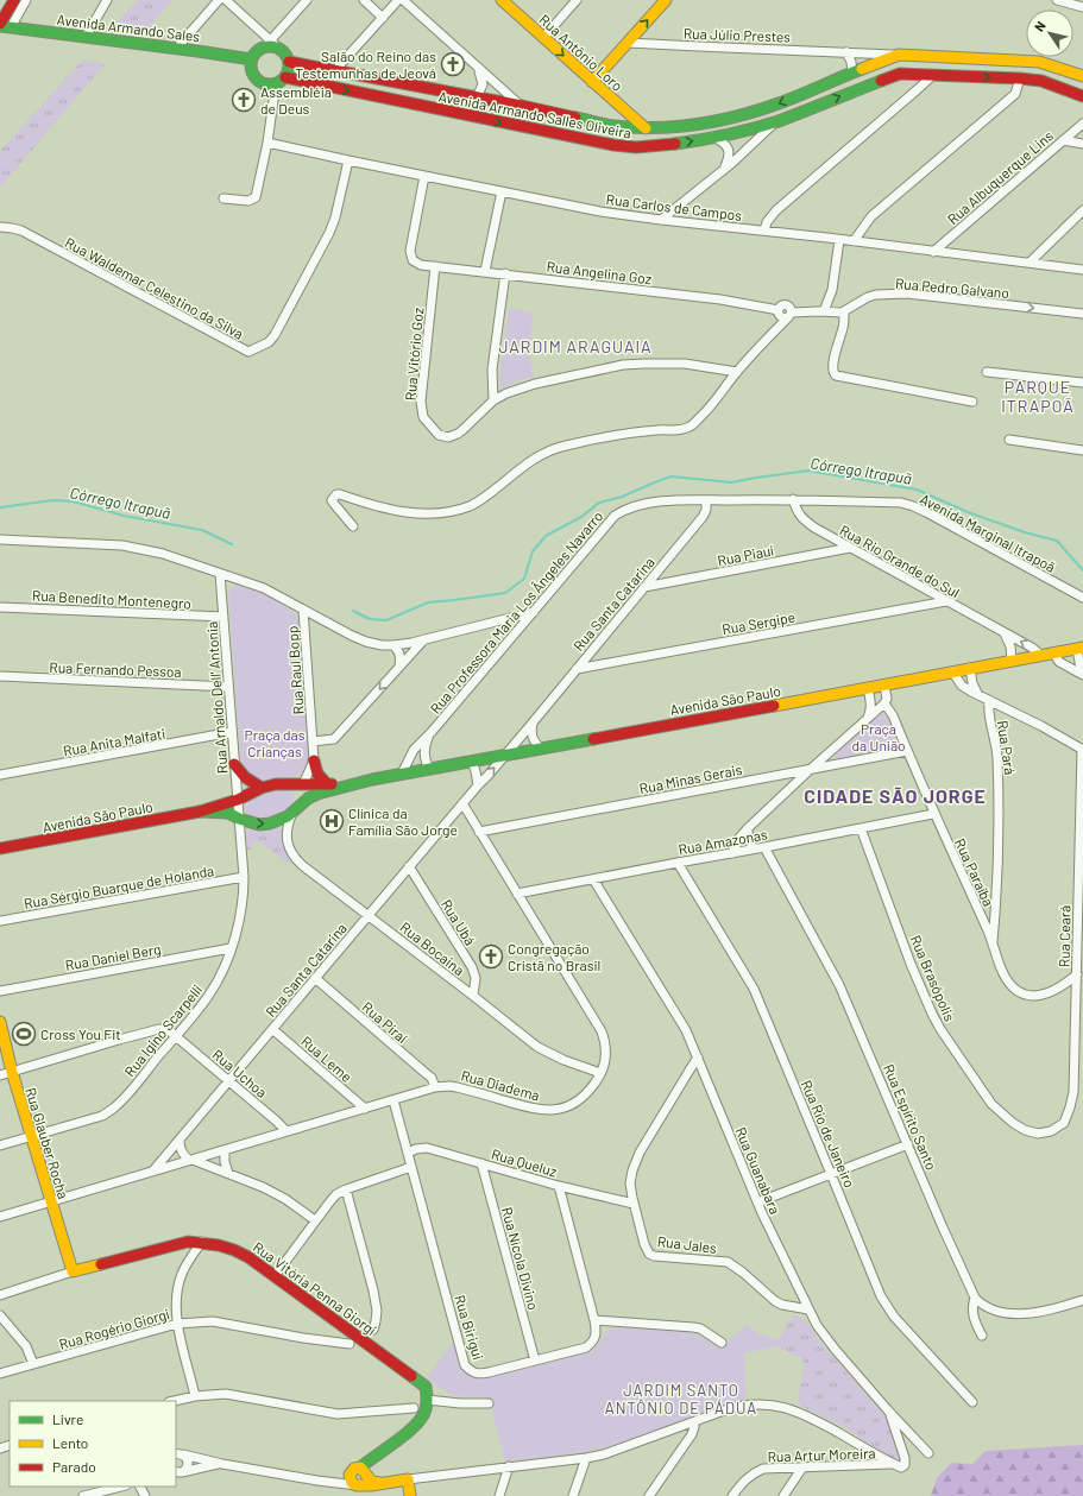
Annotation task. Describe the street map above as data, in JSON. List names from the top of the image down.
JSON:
{
  "streets": {
    "main road": [
      "Avenida Armando Sales",
      "Rua Antônio Loro",
      "Avenida Armando Salles Oliveira",
      "Avenida São Paulo",
      "Rua Glauber Rocha",
      "Rua Vitória Penna Giorgi"
    ],
    "street": [
      "Rua Júlio Prestes",
      "Rua Albuquerque Lins",
      "Rua Carlos de Campos",
      "Rua Angelina Goz",
      "Rua Waldemar Celestino da Silva",
      "Rua Pedro Galvano",
      "Rua Vitório Goz",
      "Avenida Marginal Itrapoã",
      "Rua Piauí",
      "Rua Rio Grande do Sul",
      "Rua Benedito Montenegro",
      "Rua Santa Catarina",
      "Rua Professora Maria Los Ângeles Navarro",
      "Rua Sergipe",
      "Rua Fernando Pessoa",
      "Rua Raul Bopp",
      "Rua Arnaldo Dell' Antonia",
      "Rua Anita Malfati",
      "Rua Pará",
      "Rua Minas Gerais",
      "Rua Amazonas",
      "Rua Paraíba",
      "Rua Sérgio Buarque de Holanda",
      "Rua Ubá",
      "Rua Ceará",
      "Rua Bocaina",
      "Rua Daniel Berg",
      "Rua Brasópolis",
      "Rua Piraí",
      "Rua Igino Scarpelli",
      "Rua Leme",
      "Rua Uchoa",
      "Rua Diadema",
      "Rua Espírito Santo",
      "Rua Rio de Janeiro",
      "Rua Queluz",
      "Rua Guanabara",
      "Rua Jales",
      "Rua Nícola Divino",
      "Rua Birigui",
      "Rua Rogério Giorgi",
      "Rua Artur Moreira"
    ]
  },
  "crossings": [
    ["Avenida Armando Sales", "Avenida Armando Salles Oliveira"],
    ["Rua Júlio Prestes", "Avenida Armando Salles Oliveira"],
    ["Rua Antônio Loro", "Avenida Armando Salles Oliveira"],
    ["Rua Albuquerque Lins", "Rua Carlos de Campos"],
    ["Rua Carlos de Campos", "Rua Angelina Goz"],
    ["Rua Carlos de Campos", "Rua Waldemar Celestino da Silva"],
    ["Rua Angelina Goz", "Rua Vitório Goz"],
    ["Avenida Marginal Itrapoã", "Rua Rio Grande do Sul"],
    ["Avenida Marginal Itrapoã", "Rua Santa Catarina"],
    ["Avenida Marginal Itrapoã", "Rua Professora Maria Los Ângeles Navarro"],
    ["Rua Piauí", "Rua Rio Grande do Sul"],
    ["Rua Piauí", "Rua Santa Catarina"],
    ["Rua Rio Grande do Sul", "Rua Sergipe"],
    ["Rua Rio Grande do Sul", "Avenida São Paulo"],
    ["Rua Benedito Montenegro", "Rua Arnaldo Dell' Antonia"],
    ["Rua Santa Catarina", "Rua Professora Maria Los Ângeles Navarro"],
    ["Rua Santa Catarina", "Rua Sergipe"],
    ["Rua Santa Catarina", "Avenida São Paulo"],
    ["Rua Santa Catarina", "Rua Ubá"],
    ["Rua Santa Catarina", "Rua Bocaina"],
    ["Rua Santa Catarina", "Rua Piraí"],
    ["Rua Santa Catarina", "Rua Leme"],
    ["Rua Santa Catarina", "Rua Uchoa"],
    ["Rua Santa Catarina", "Rua Diadema"],
    ["Rua Professora Maria Los Ângeles Navarro", "Avenida São Paulo"],
    ["Rua Fernando Pessoa", "Rua Arnaldo Dell' Antonia"],
    ["Rua Raul Bopp", "Avenida São Paulo"],
    ["Rua Arnaldo Dell' Antonia", "Avenida São Paulo"],
    ["Rua Arnaldo Dell' Antonia", "Rua Anita Malfati"],
    ["Rua Arnaldo Dell' Antonia", "Rua Igino Scarpelli"],
    ["Avenida São Paulo", "Rua Bocaina"],
    ["Avenida São Paulo", "Rua Igino Scarpelli"],
    ["Rua Pará", "Rua Paraíba"],
    ["Rua Minas Gerais", "Rua Paraíba"],
    ["Rua Minas Gerais", "Rua Diadema"],
    ["Rua Amazonas", "Rua Paraíba"],
    ["Rua Amazonas", "Rua Brasópolis"],
    ["Rua Amazonas", "Rua Diadema"],
    ["Rua Amazonas", "Rua Espírito Santo"],
    ["Rua Amazonas", "Rua Rio de Janeiro"],
    ["Rua Amazonas", "Rua Guanabara"],
    ["Rua Paraíba", "Rua Ceará"],
    ["Rua Sérgio Buarque de Holanda", "Rua Igino Scarpelli"],
    ["Rua Ubá", "Rua Bocaina"],
    ["Rua Ceará", "Rua Brasópolis"],
    ["Rua Bocaina", "Rua Diadema"],
    ["Rua Daniel Berg", "Rua Igino Scarpelli"],
    ["Rua Piraí", "Rua Diadema"],
    ["Rua Igino Scarpelli", "Rua Uchoa"],
    ["Rua Igino Scarpelli", "Rua Glauber Rocha"],
    ["Rua Leme", "Rua Diadema"],
    ["Rua Uchoa", "Rua Diadema"],
    ["Rua Diadema", "Rua Glauber Rocha"],
    ["Rua Diadema", "Rua Birigui"],
    ["Rua Glauber Rocha", "Rua Vitória Penna Giorgi"],
    ["Rua Queluz", "Rua Jales"],
    ["Rua Queluz", "Rua Nícola Divino"],
    ["Rua Queluz", "Rua Birigui"],
    ["Rua Guanabara", "Rua Jales"],
    ["Rua Nícola Divino", "Rua Birigui"],
    ["Rua Vitória Penna Giorgi", "Rua Rogério Giorgi"]
  ],
  "districts": [
    "JARDIM ARAGUAIA",
    "PARQUE ITRAPOÃ",
    "CIDADE SÃO JORGE",
    "JARDIM SANTO ANTÔNIO DE PÁDUA"
  ],
  "water": ["Córrego Itrapuã"],
  "parks": ["Praça da União", "Praça das Crianças"],
  "places": {
    "church": ["Salão do Reino das Testemunhas de Jeová", "Assembléia de Deus", "Congregação Cristã no Brasil"],
    "hospital": ["Clínica da Família São Jorge"],
    "sports": ["Cross You Fit"]
  },
  "legend": ["Livre", "Lento", "Parado"],
  "north": "top left"
}
